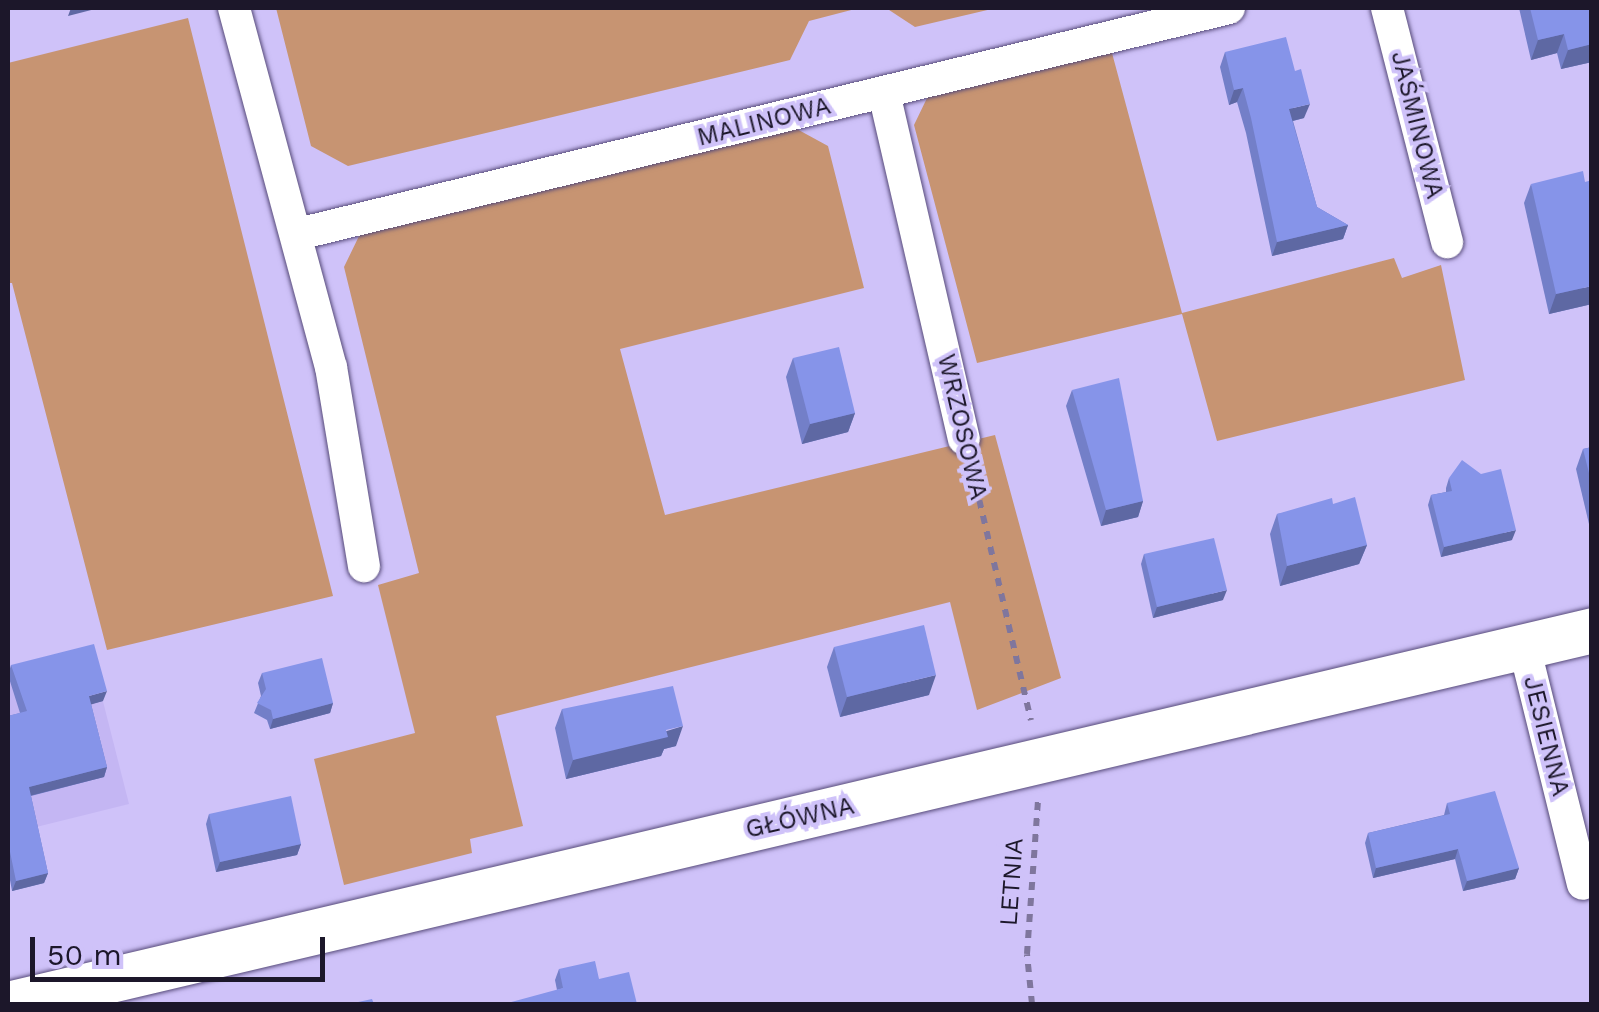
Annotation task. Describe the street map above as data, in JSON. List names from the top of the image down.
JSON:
{
  "streets": {
    "street": [
      "MALINOWA",
      "JAŚMINOWA",
      "WRZOSOWA",
      "JESIENNA",
      "GŁÓWNA"
    ],
    "path": ["LETNIA"]
  },
  "crossings": [
    ["MALINOWA", "WRZOSOWA"],
    ["WRZOSOWA", "GŁÓWNA"],
    ["WRZOSOWA", "LETNIA"],
    ["JESIENNA", "GŁÓWNA"],
    ["GŁÓWNA", "LETNIA"]
  ],
  "scale_bar": "50 m"
}
